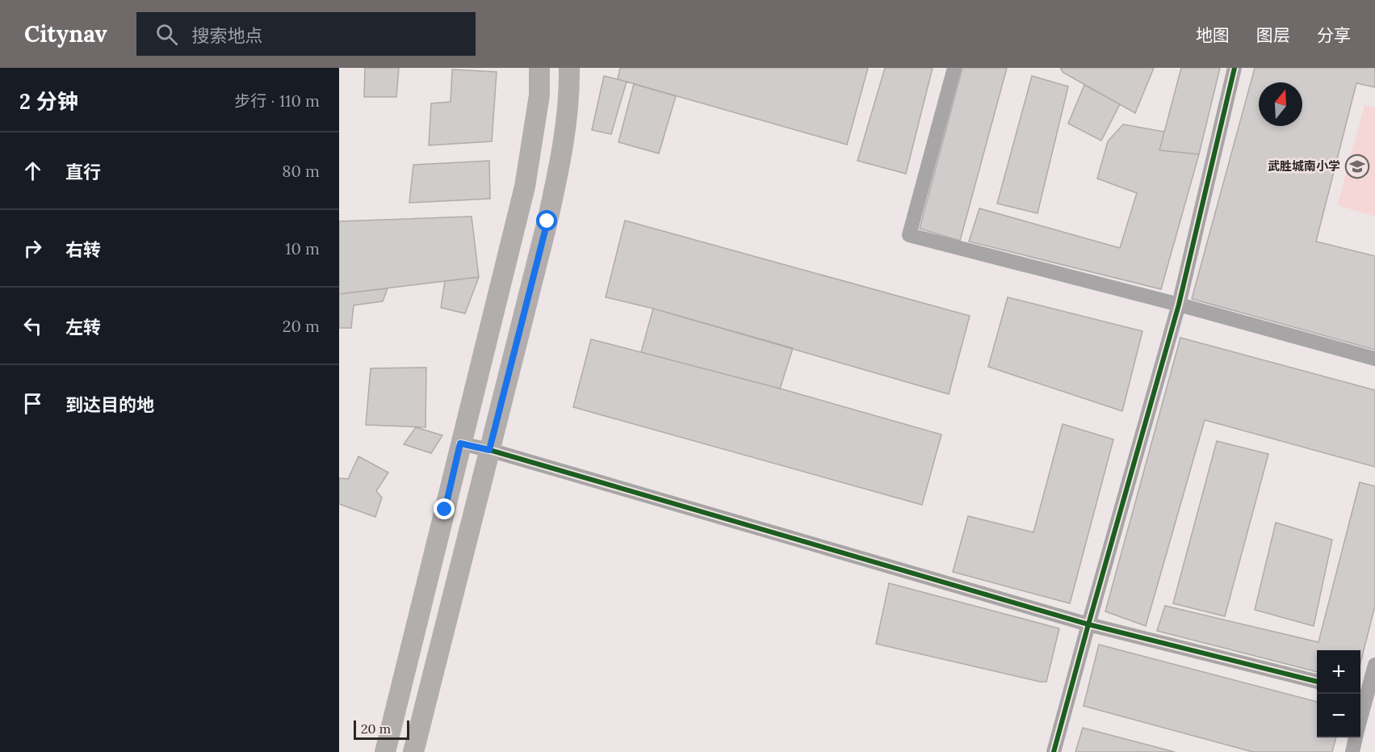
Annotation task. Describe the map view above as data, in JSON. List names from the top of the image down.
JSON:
{
  "places": {
    "school or university": ["武胜城南小学"]
  },
  "scale_bar": "20 m",
  "north": "top",
  "page": {
    "header": "Citynav",
    "search": "搜索地点",
    "nav": ["地图", "图层", "分享"],
    "heading": ["2 分钟", "步行 · 110 m"],
    "list": [
      ["直行", "80 m"],
      ["右转", "10 m"],
      ["左转", "20 m"],
      "到达目的地"
    ],
    "map_buttons": ["+", "−"],
    "scale": "20 m"
  }
}
